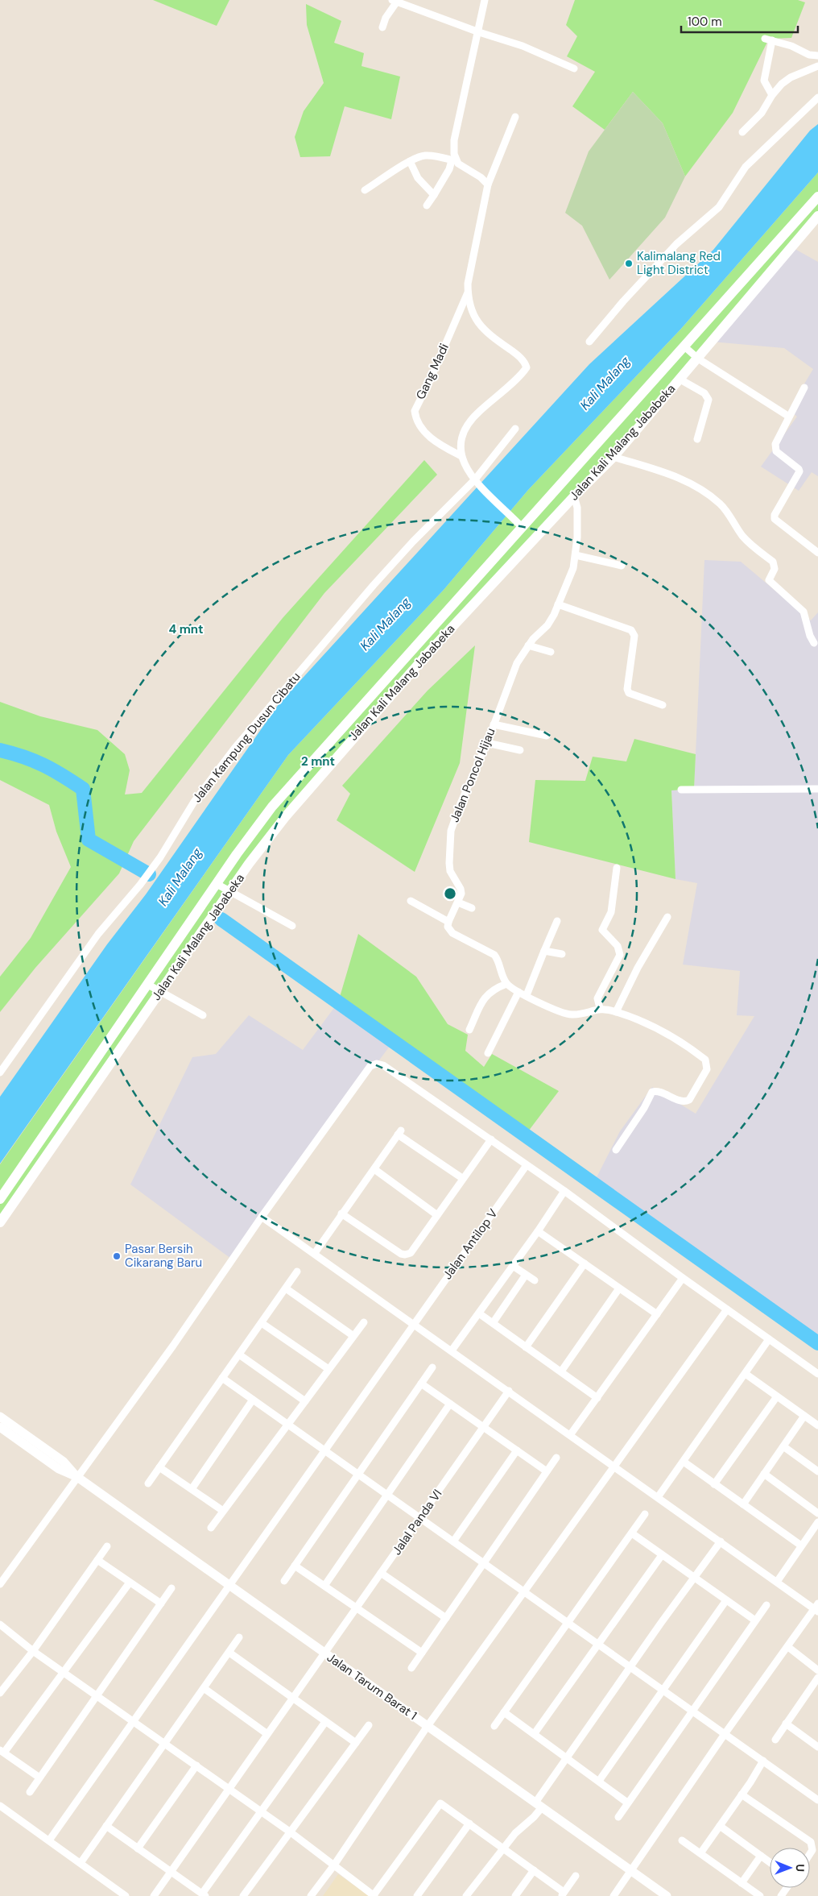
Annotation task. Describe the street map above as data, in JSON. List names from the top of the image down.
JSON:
{
  "streets": {
    "main road": ["Jalan Kali Malang Jababeka"],
    "street": [
      "Gang Madi",
      "Jalan Kampung Dusun Cibatu",
      "Jalan Poncol Hijau",
      "Jalan Antilop V",
      "Jalal Panda VI",
      "Jalan Tarum Barat 1"
    ]
  },
  "crossings": [
    ["Jalan Kali Malang Jababeka", "Jalan Poncol Hijau"],
    ["Jalan Antilop V", "Jalan Tarum Barat 1"],
    ["Jalal Panda VI", "Jalan Tarum Barat 1"]
  ],
  "water": ["Kali Malang"],
  "places": ["Kalimalang Red Light District", "Pasar Bersih Cikarang Baru"],
  "scale_bar": "100 m",
  "north": "right",
  "rings": ["4 mnt", "2 mnt"]
}
